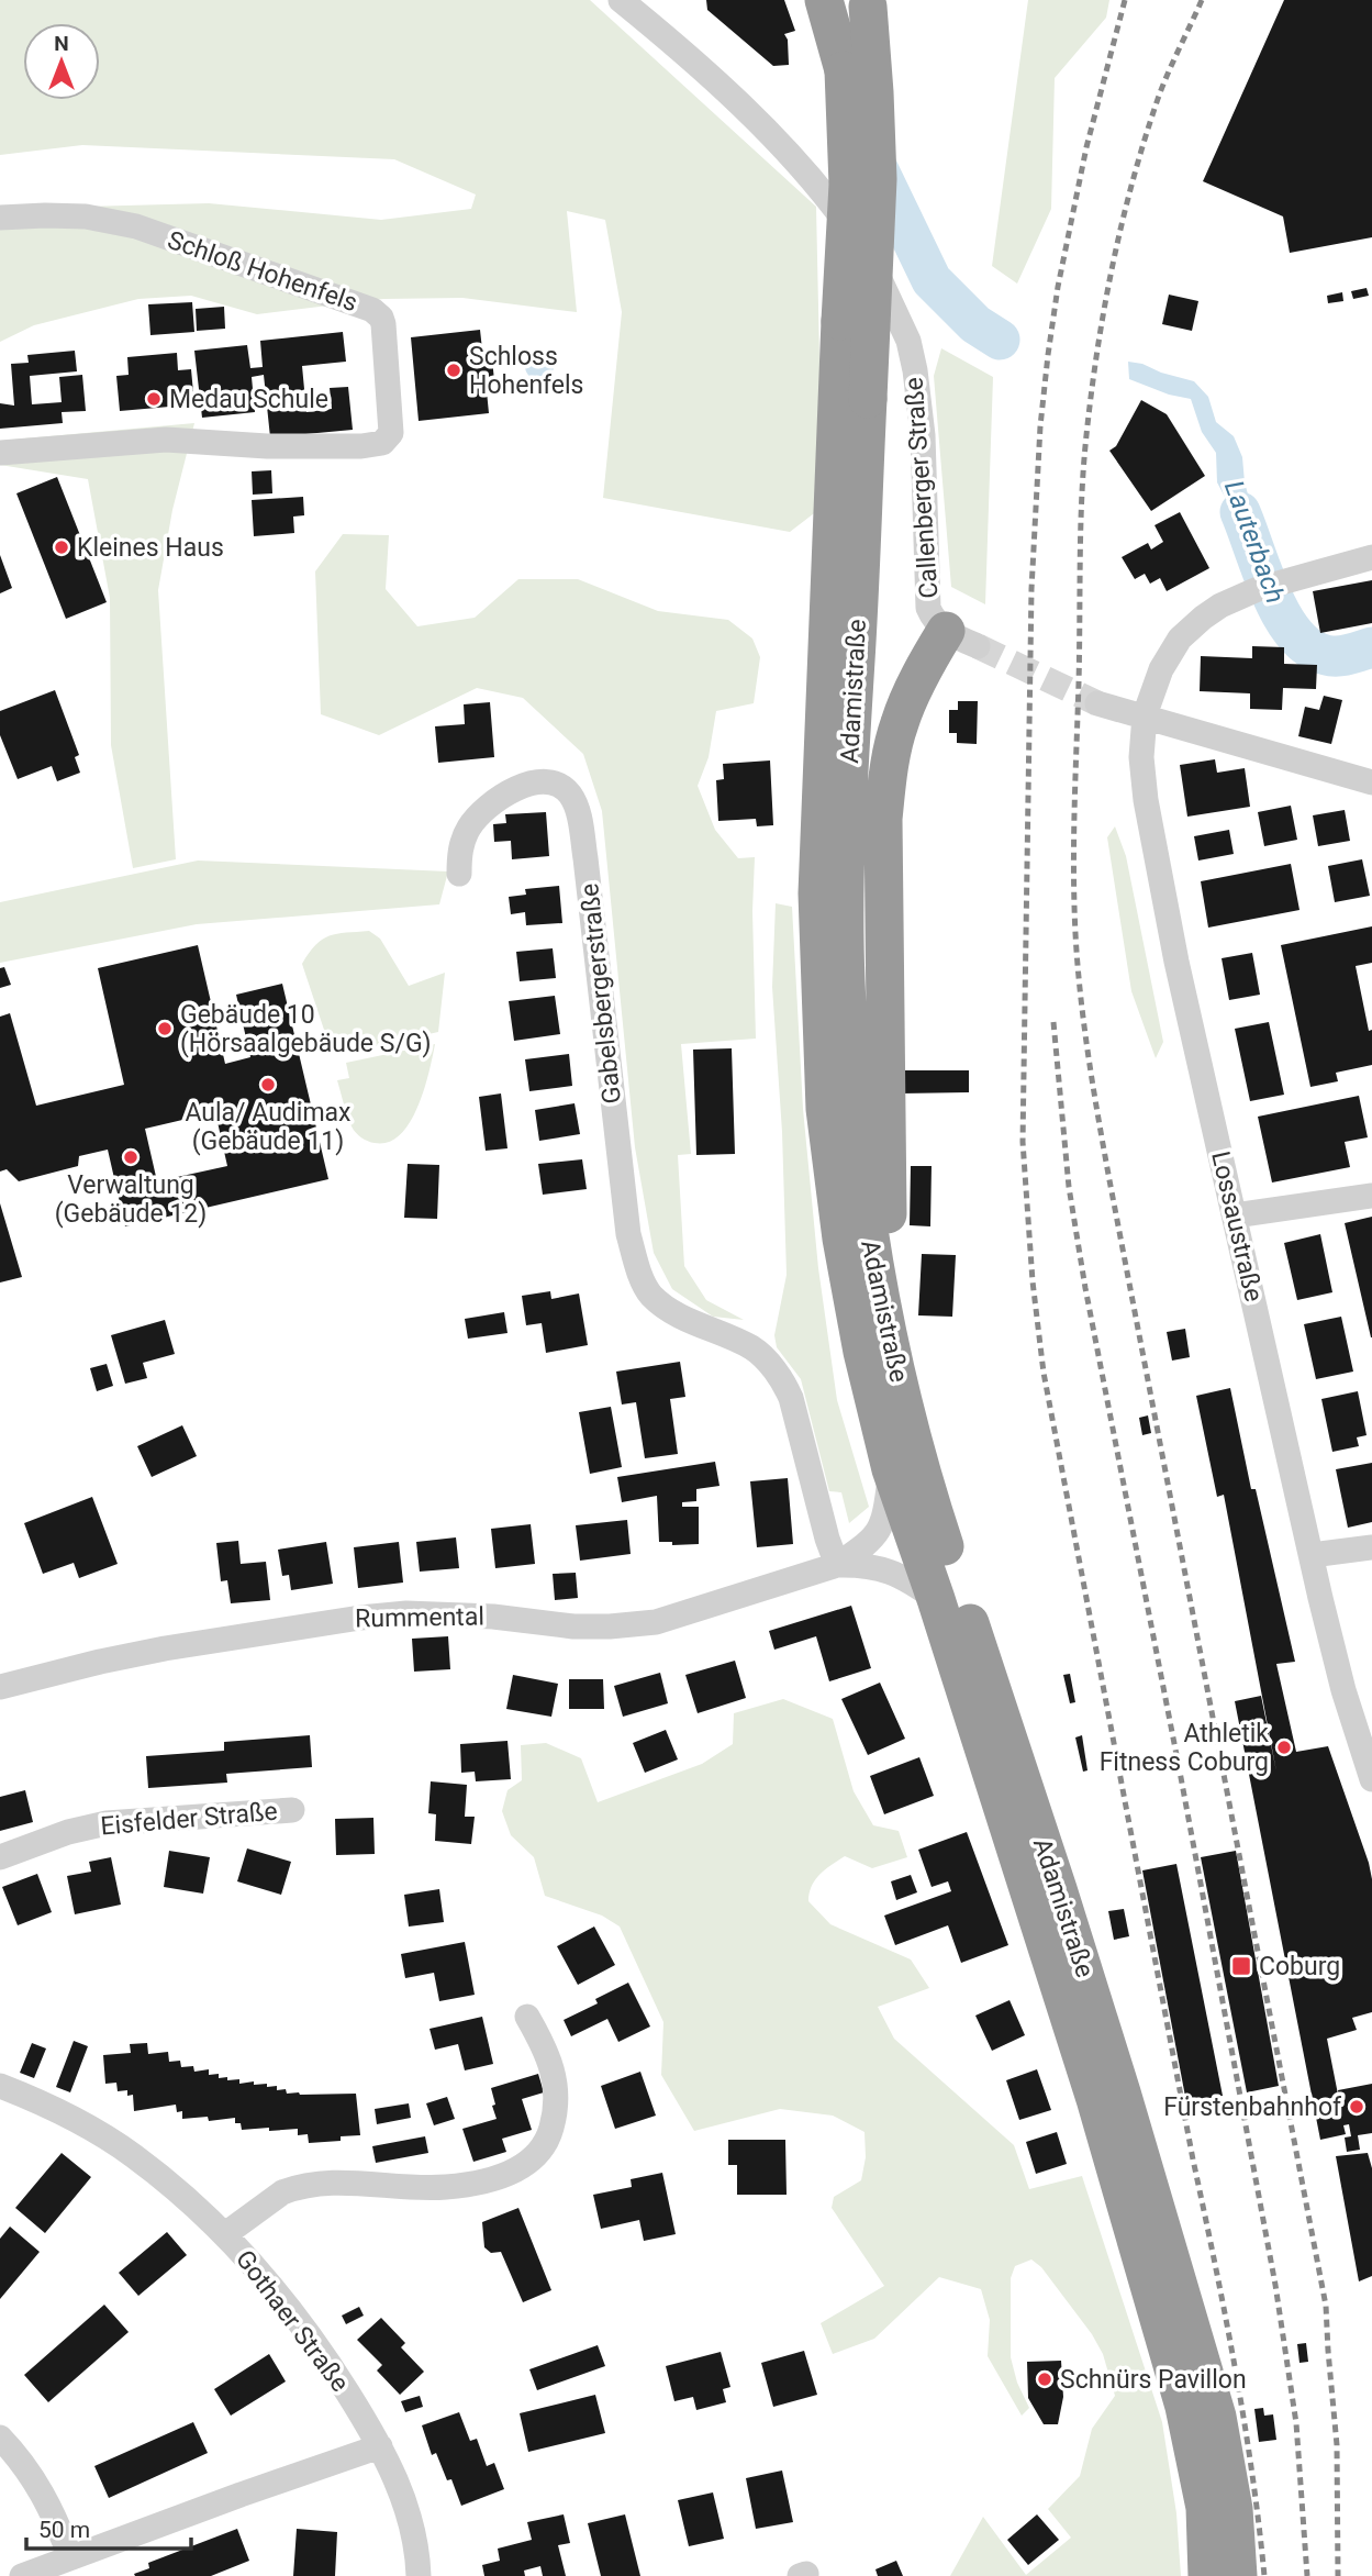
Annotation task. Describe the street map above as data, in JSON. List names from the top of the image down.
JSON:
{
  "streets": {
    "highway": ["Adamistraße"],
    "street": [
      "Schloß Hohenfels",
      "Callenberger Straße",
      "Gabelsbergerstraße",
      "Lossaustraße",
      "Rummental",
      "Eisfelder Straße",
      "Gothaer Straße"
    ]
  },
  "crossings": [
    ["Adamistraße", "Rummental"],
    ["Gabelsbergerstraße", "Rummental"]
  ],
  "water": ["Lauterbach"],
  "places": {
    "other": [
      "Schloss Hohenfels",
      "Medau Schule",
      "Kleines Haus",
      "Gebäude 10 (Hörsaalgebäude S/G)",
      "Aula/ Audimax (Gebäude 11)",
      "Verwaltung (Gebäude 12)",
      "Athletik Fitness Coburg",
      "Fürstenbahnhof",
      "Schnürs Pavillon"
    ],
    "transit": ["Coburg"]
  },
  "scale_bar": "50 m",
  "north": "top"
}
